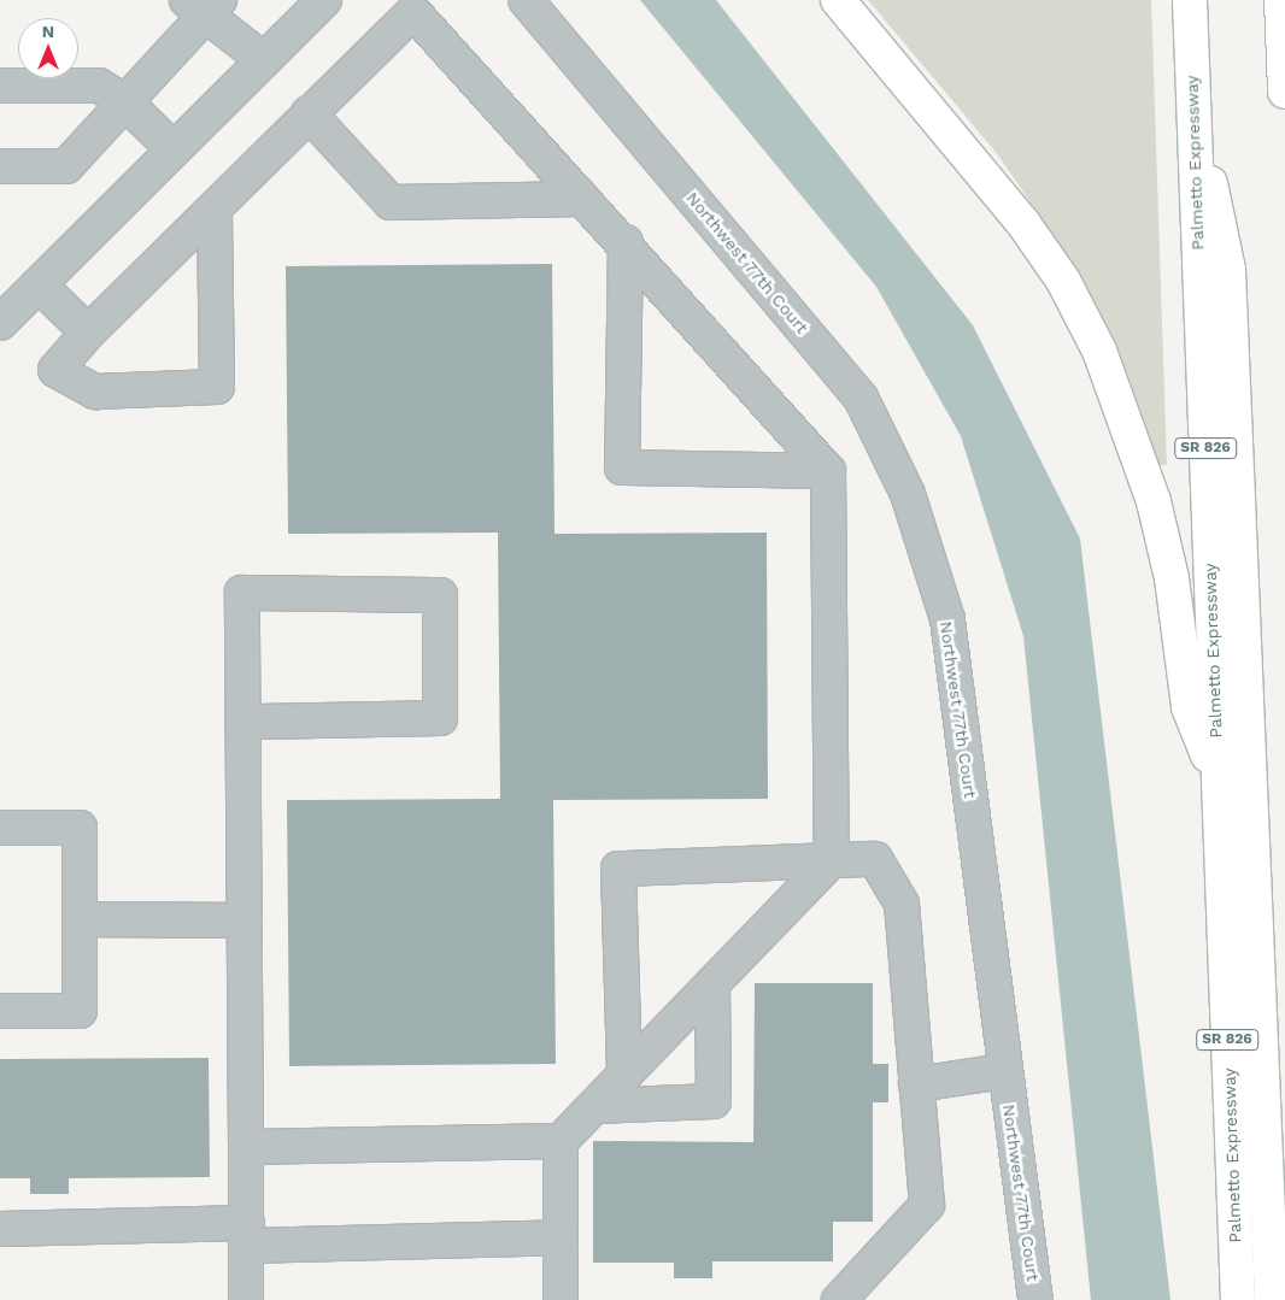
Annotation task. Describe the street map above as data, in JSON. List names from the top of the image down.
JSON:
{
  "streets": {
    "highway": ["Palmetto Expressway", "SR 826"],
    "street": ["Northwest 77th Court"]
  },
  "north": "top"
}
